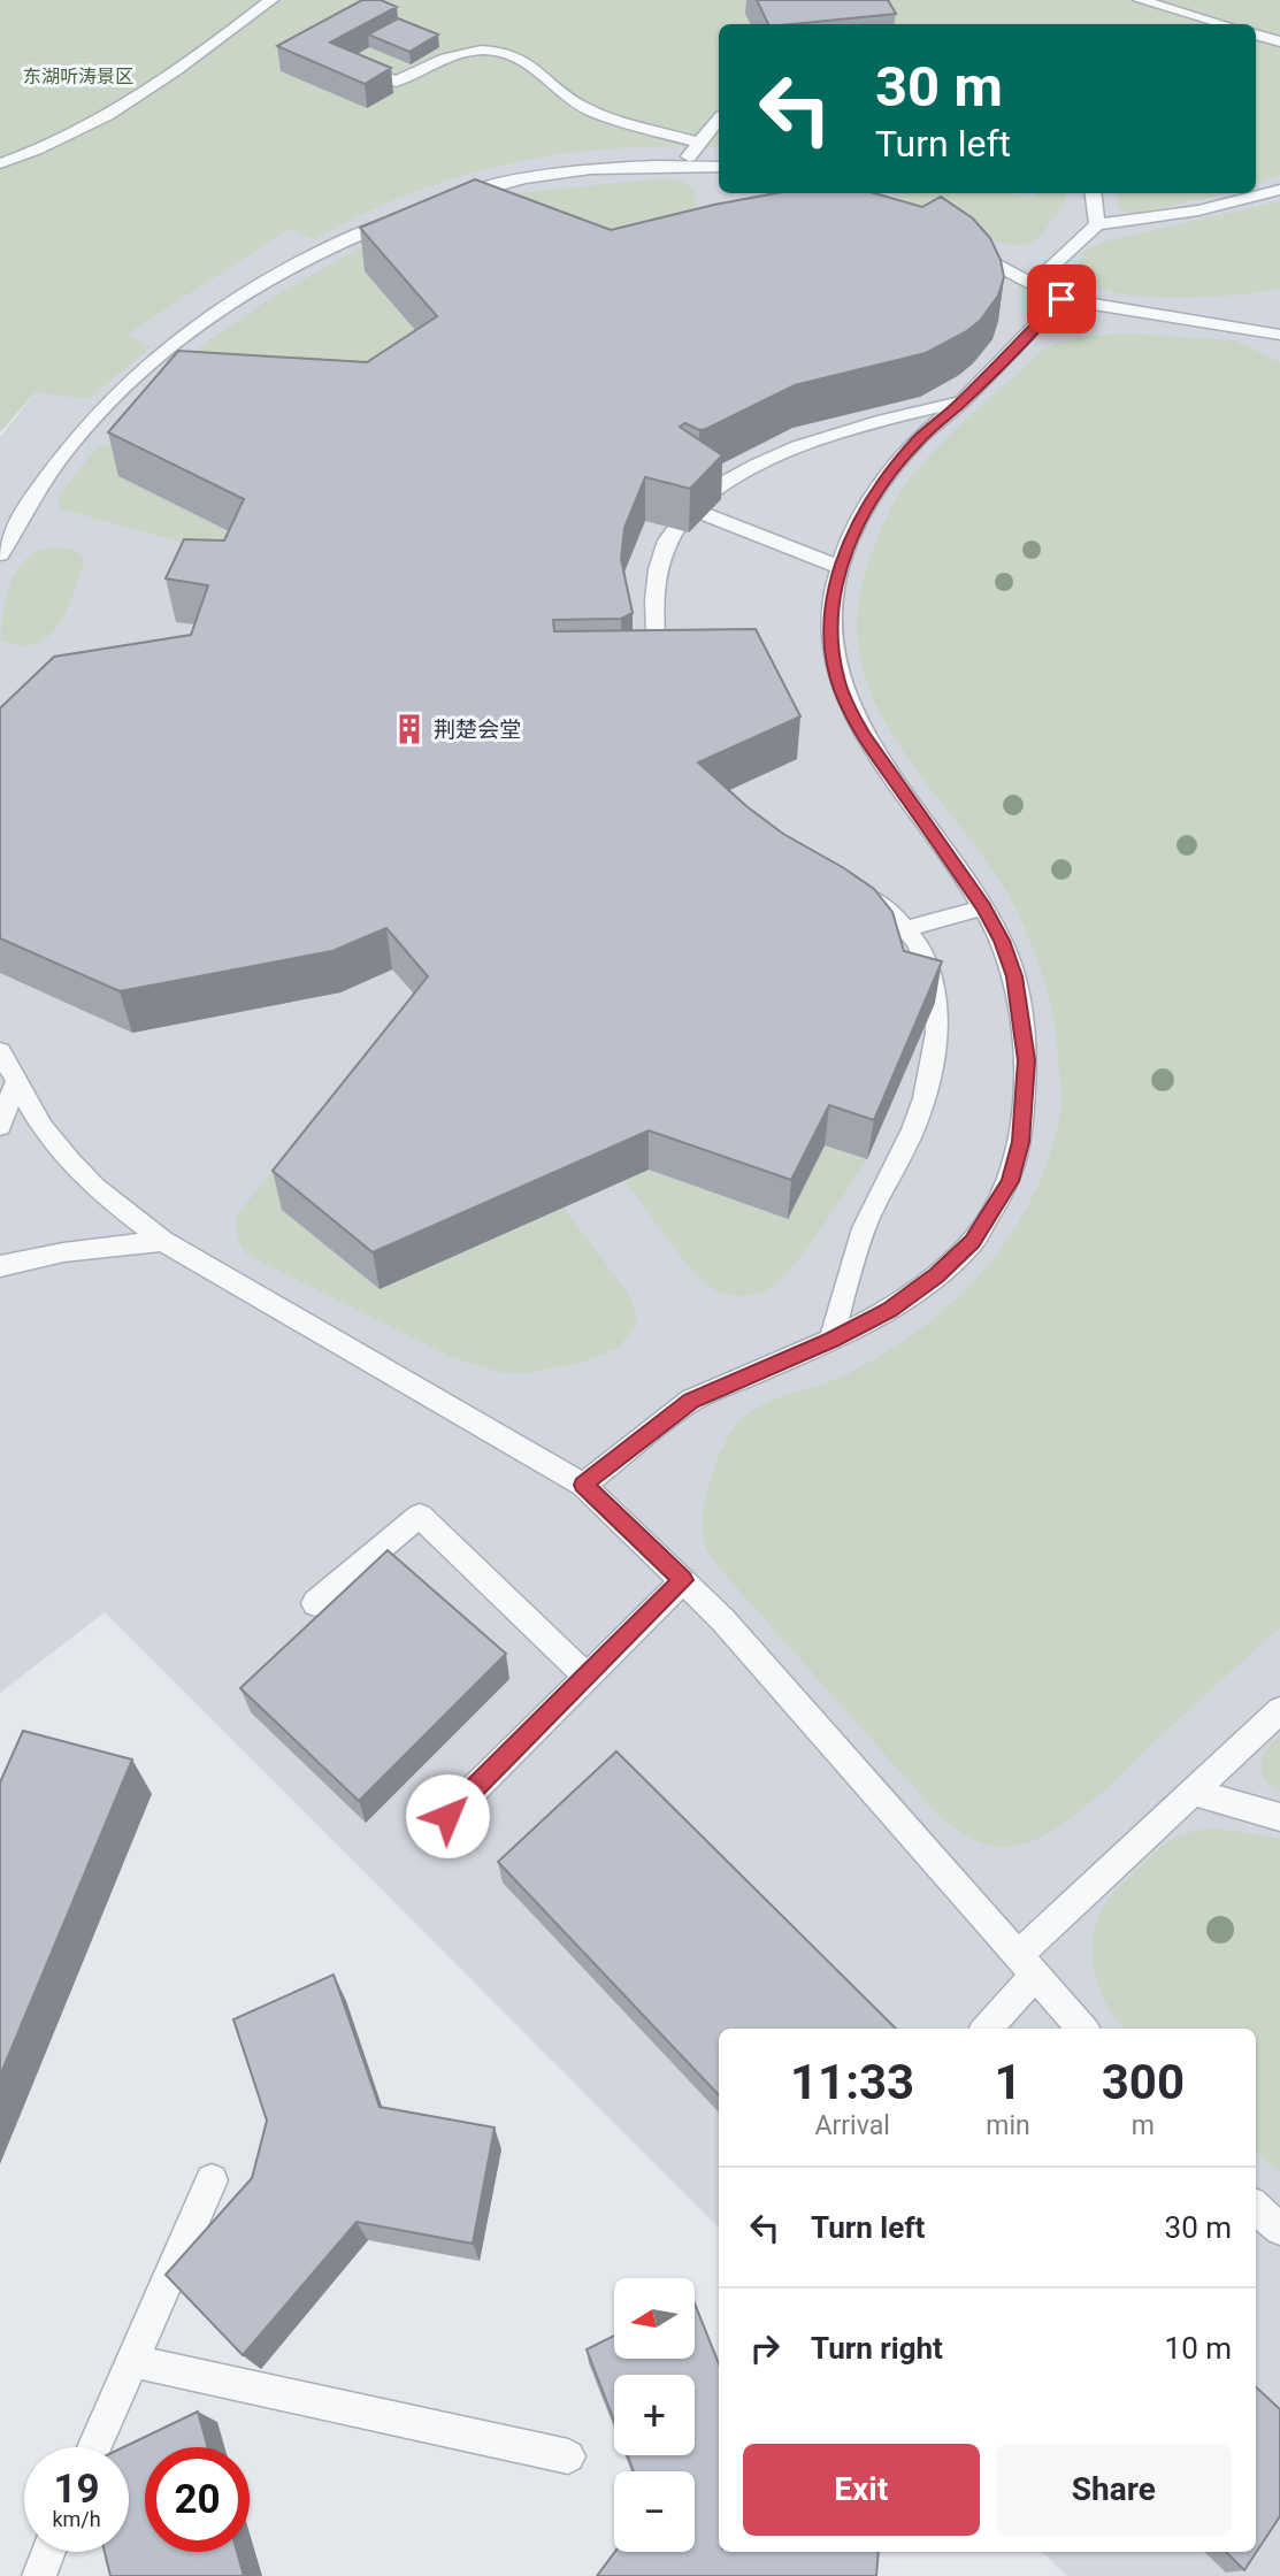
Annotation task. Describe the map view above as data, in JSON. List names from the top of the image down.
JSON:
{
  "parks": ["东湖听涛景区"],
  "places": {
    "building": ["荆楚会堂"]
  },
  "north": "left",
  "page": {
    "turn": ["30 m", "Turn left"],
    "eta": [
      "11:33",
      "Arrival",
      "1",
      "min",
      "300",
      "m"
    ],
    "list": [
      {
        "name": "Turn left",
        "value": "30 m"
      },
      {
        "name": "Turn right",
        "value": "10 m"
      }
    ],
    "map_buttons": ["+", "−"],
    "buttons": ["Exit", "Share"],
    "speed": "19 km/h",
    "limit": "20"
  }
}
